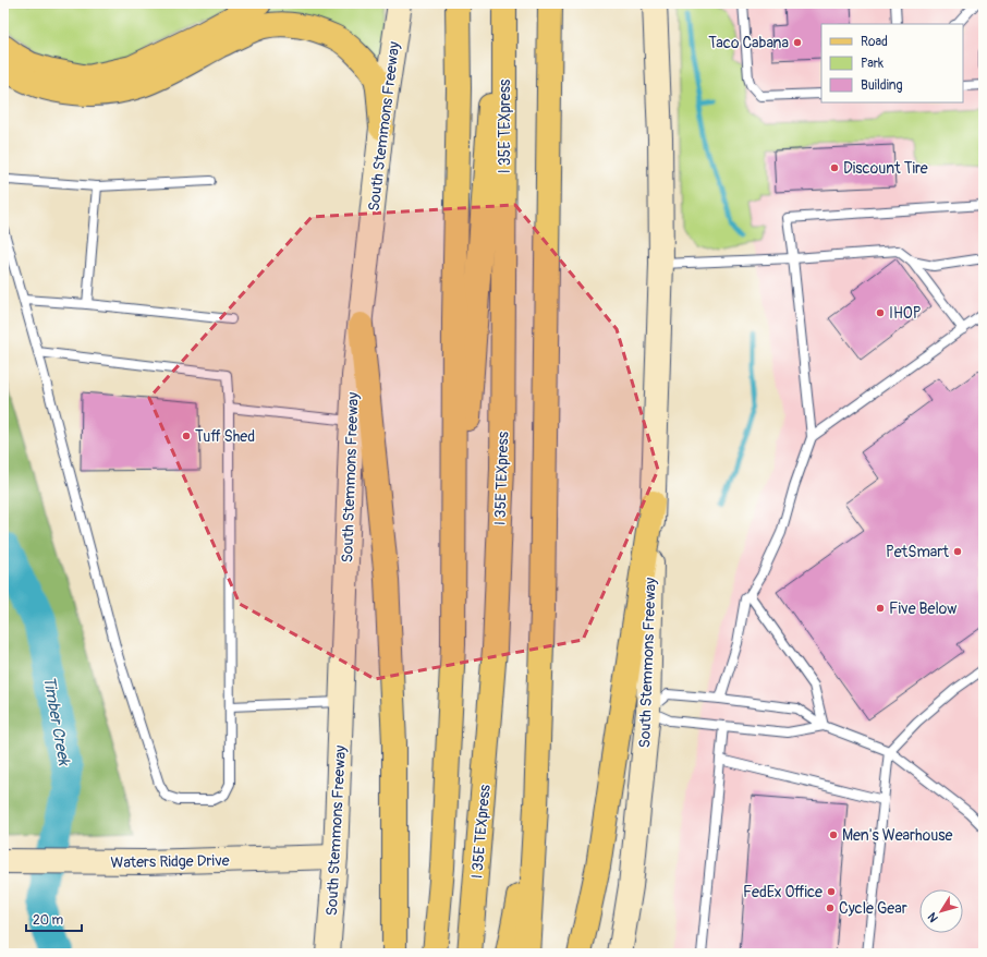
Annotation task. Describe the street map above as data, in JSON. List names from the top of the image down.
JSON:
{
  "streets": {
    "main road": ["South Stemmons Freeway", "I 35E TEXpress", "Waters Ridge Drive"]
  },
  "crossings": [
    ["South Stemmons Freeway", "Waters Ridge Drive"]
  ],
  "water": ["Timber Creek"],
  "places": [
    "Taco Cabana",
    "Discount Tire",
    "IHOP",
    "Tuff Shed",
    "PetSmart",
    "Five Below",
    "Men's Wearhouse",
    "FedEx Office",
    "Cycle Gear"
  ],
  "legend": ["Road", "Park", "Building"],
  "scale_bar": "20 m",
  "north": "bottom left"
}
